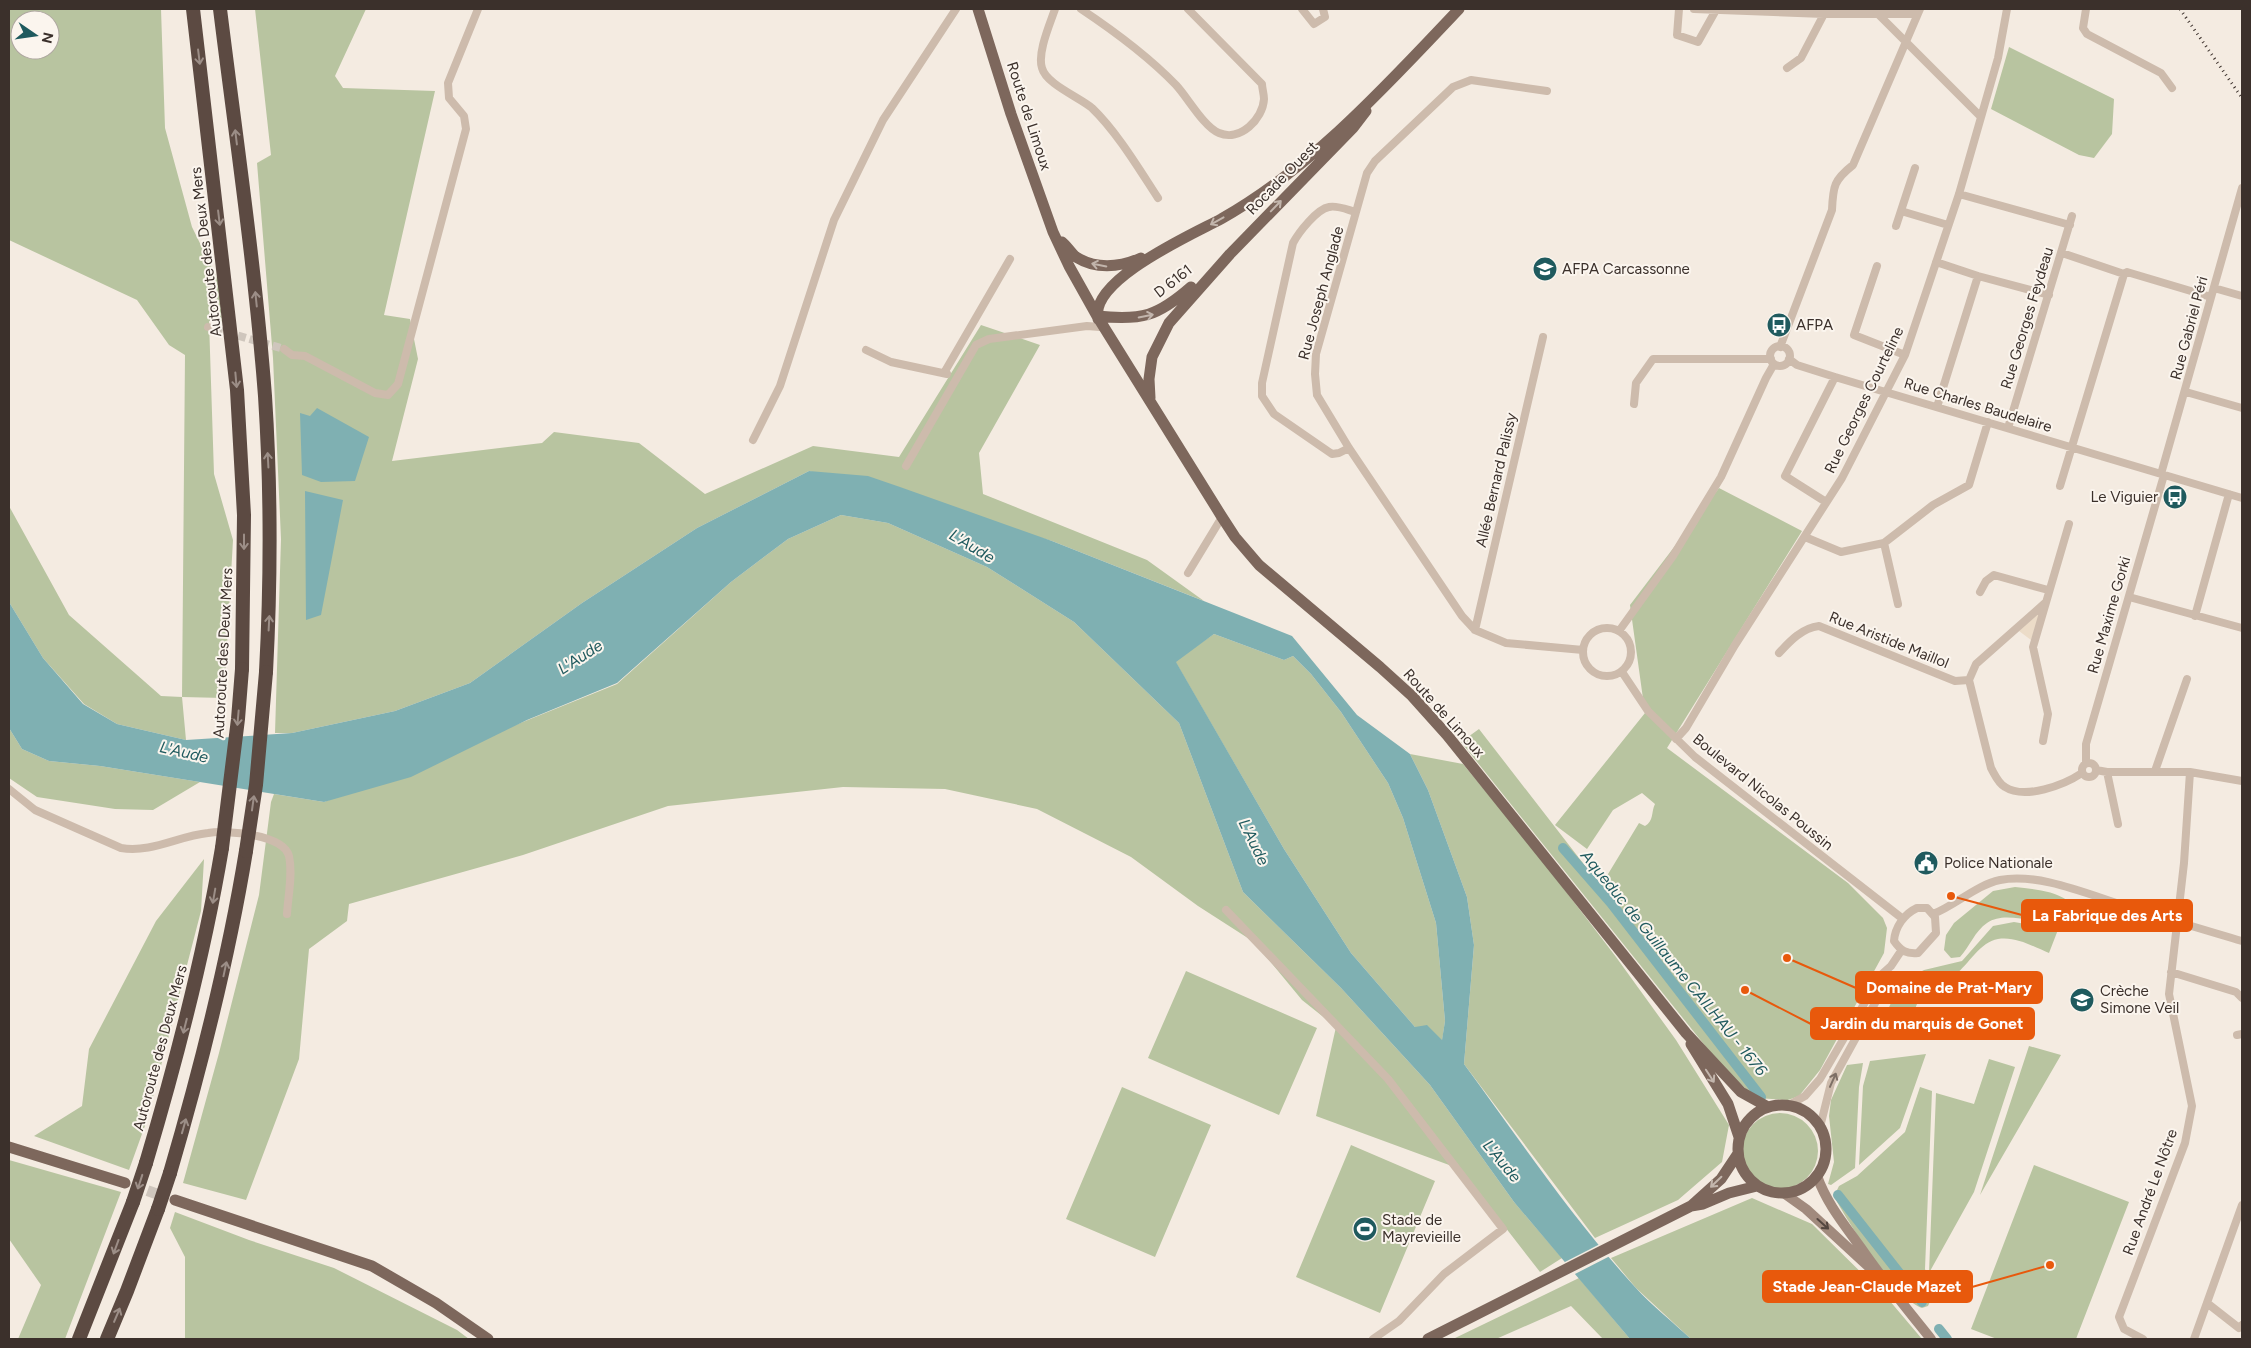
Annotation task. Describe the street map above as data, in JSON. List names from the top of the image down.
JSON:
{
  "streets": {
    "highway": ["Autoroute des Deux Mers"],
    "main road": ["Route de Limoux", "Rocade Ouest", "D 6161"],
    "street": [
      "Rue Joseph Anglade",
      "Rue Georges Feydeau",
      "Rue Gabriel Péri",
      "Rue Georges Courteline",
      "Rue Charles Baudelaire",
      "Allée Bernard Palissy",
      "Rue Maxime Gorki",
      "Rue Aristide Maillol",
      "Boulevard Nicolas Poussin",
      "Rue André Le Nôtre"
    ]
  },
  "crossings": [
    ["Route de Limoux", "Rocade Ouest"],
    ["Route de Limoux", "D 6161"],
    ["Rocade Ouest", "D 6161"],
    ["Rue Joseph Anglade", "Allée Bernard Palissy"],
    ["Rue Joseph Anglade", "Boulevard Nicolas Poussin"],
    ["Rue Georges Feydeau", "Rue Charles Baudelaire"],
    ["Rue Gabriel Péri", "Rue Charles Baudelaire"],
    ["Rue Gabriel Péri", "Rue Maxime Gorki"],
    ["Rue Georges Courteline", "Rue Charles Baudelaire"],
    ["Rue Georges Courteline", "Boulevard Nicolas Poussin"],
    ["Rue Charles Baudelaire", "Rue Maxime Gorki"]
  ],
  "one_way": ["D 6161"],
  "water": ["L'Aude", "Aqueduc de Guillaume CAILHAU - 1676"],
  "places": {
    "school or university": ["AFPA Carcassonne", "Crèche Simone Veil"],
    "bus stop": ["AFPA", "Le Viguier"],
    "public building": ["Police Nationale"],
    "other": [
      "La Fabrique des Arts",
      "Domaine de Prat-Mary",
      "Jardin du marquis de Gonet",
      "Stade Jean-Claude Mazet"
    ],
    "sports": ["Stade de Mayrevieille"]
  },
  "north": "right"
}
